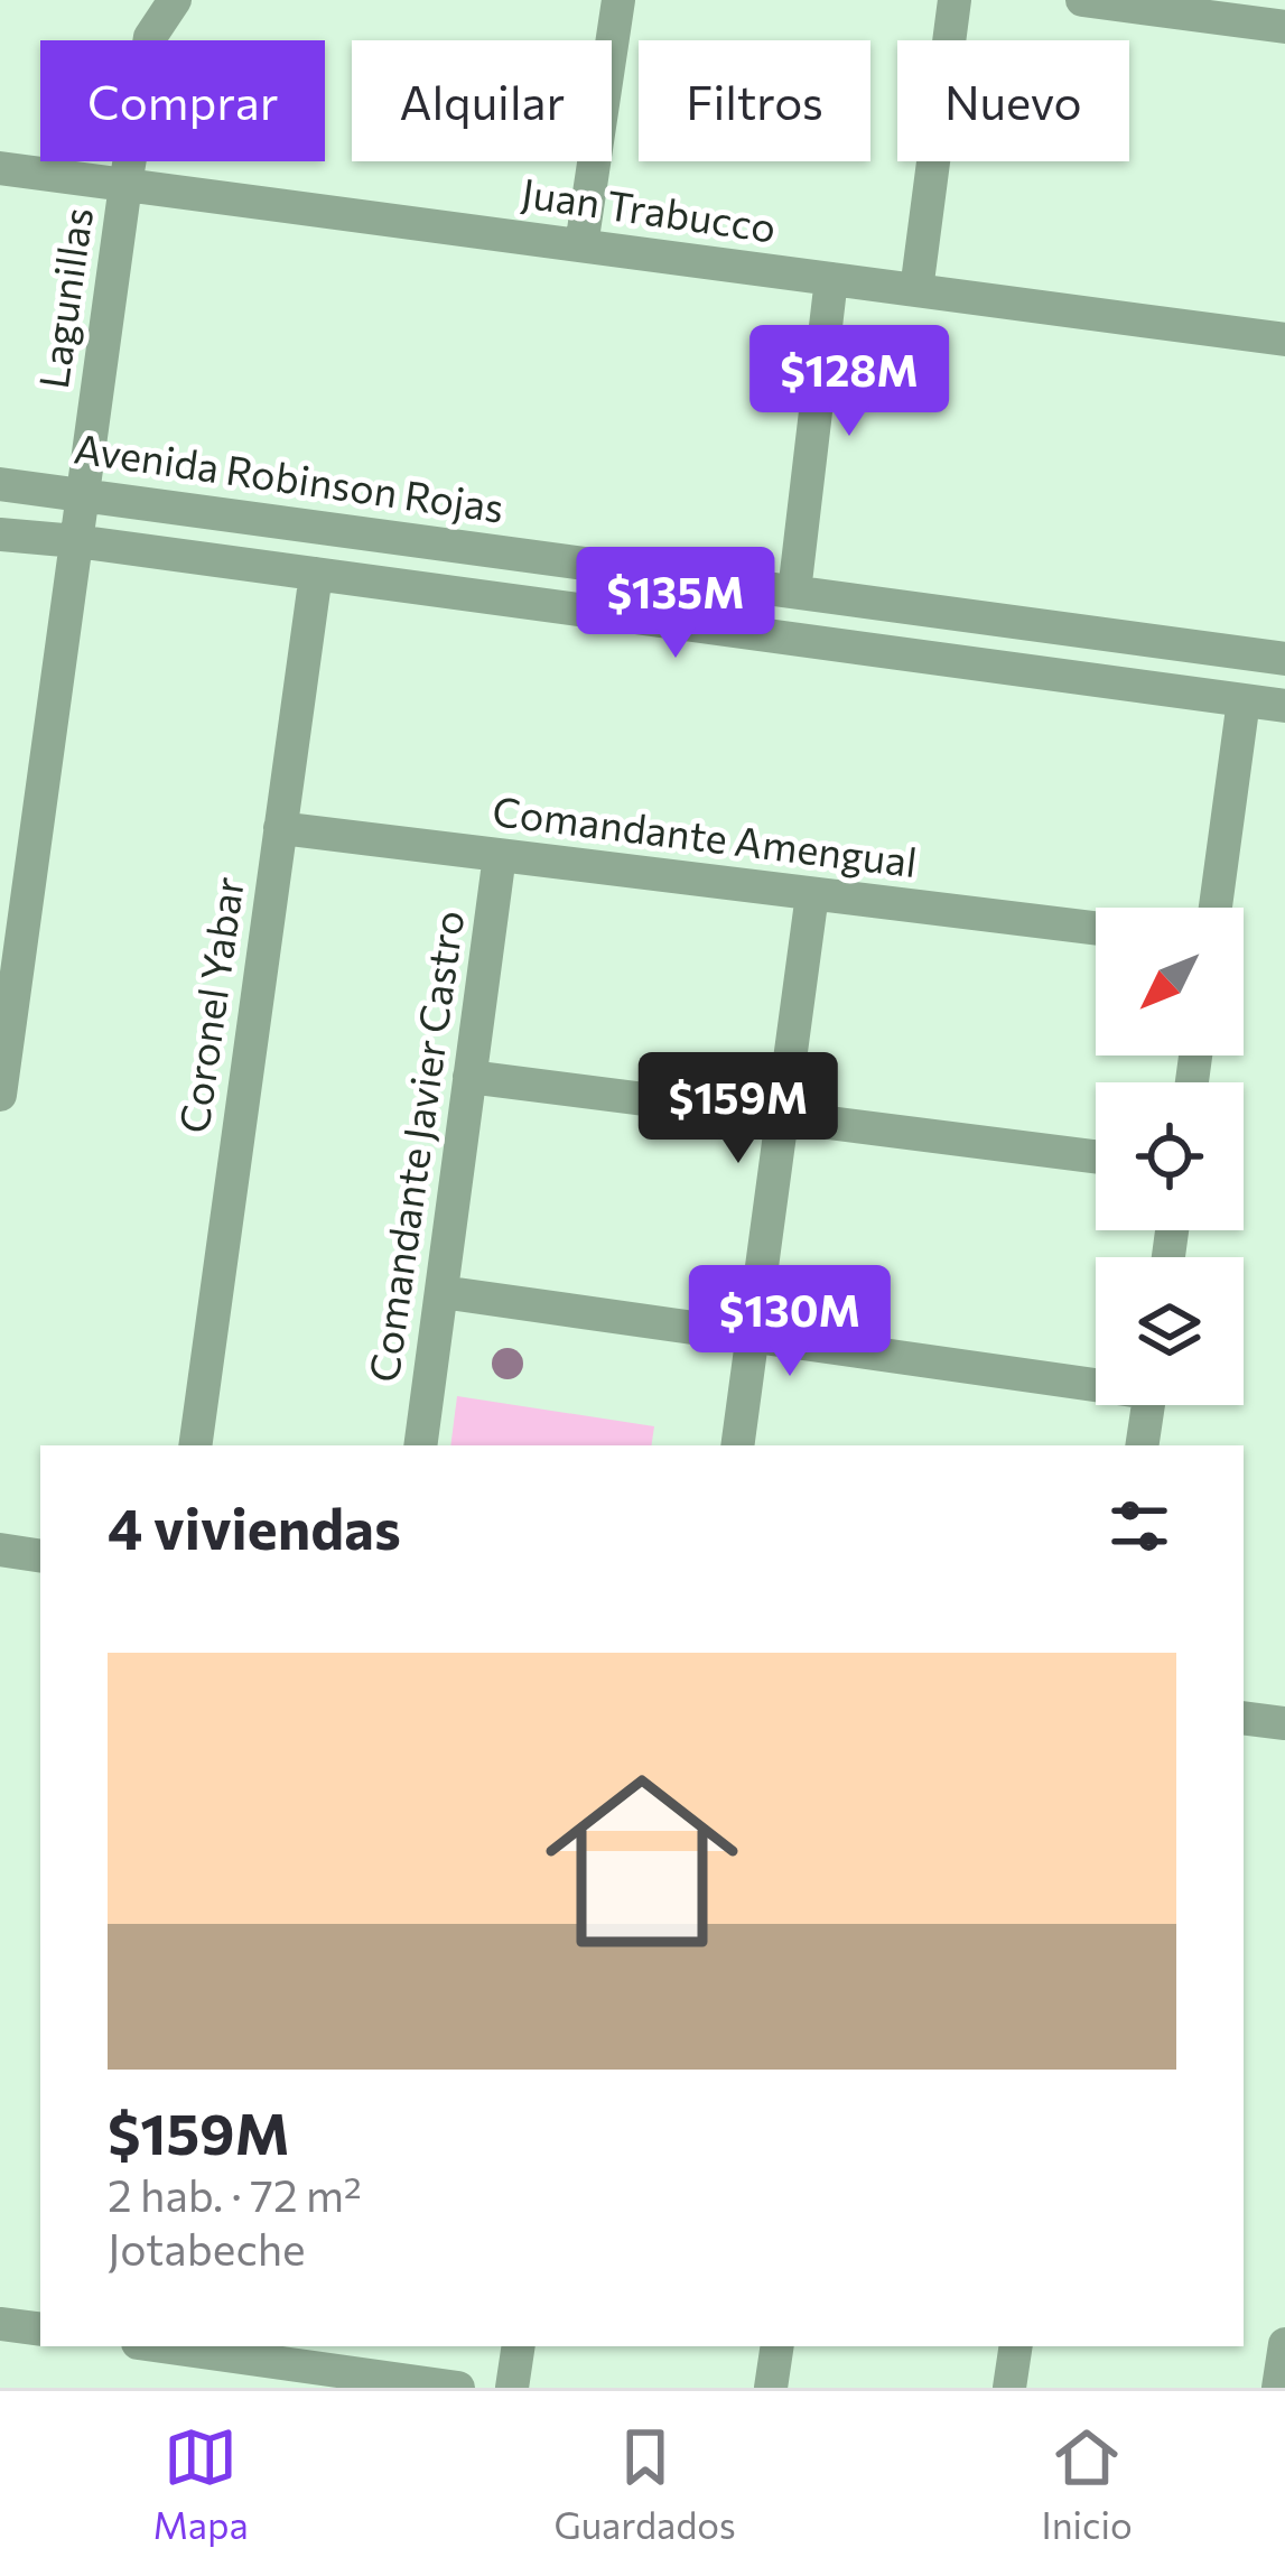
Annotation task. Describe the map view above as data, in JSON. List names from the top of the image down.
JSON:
{
  "streets": {
    "street": [
      "Juan Trabucco",
      "Lagunillas",
      "Avenida Robinson Rojas",
      "Comandante Amengual",
      "Coronel Yabar",
      "Comandante Javier Castro"
    ]
  },
  "crossings": [
    ["Juan Trabucco", "Lagunillas"],
    ["Lagunillas", "Avenida Robinson Rojas"],
    ["Comandante Amengual", "Coronel Yabar"],
    ["Comandante Amengual", "Comandante Javier Castro"]
  ],
  "north": "bottom left",
  "page": {
    "chip": [
      "Comprar",
      "Alquilar",
      "Filtros",
      "Nuevo"
    ],
    "price": [
      "$128M",
      "$135M",
      "$159M",
      "$130M"
    ],
    "heading": "4 viviendas",
    "list": [
      {
        "name": "$159M",
        "note": "2 hab. · 72 m² · Jotabeche"
      }
    ],
    "tabs": ["Mapa", "Guardados", "Inicio"]
  }
}
